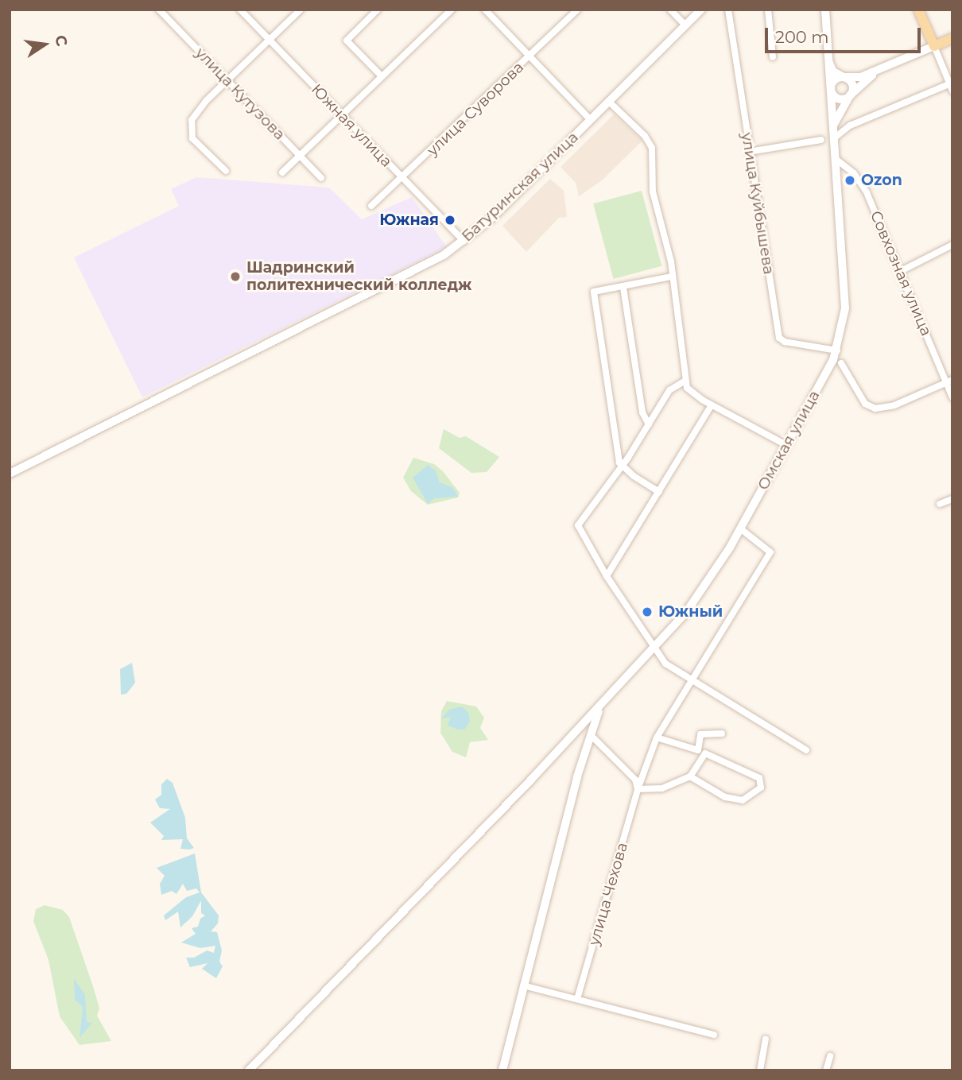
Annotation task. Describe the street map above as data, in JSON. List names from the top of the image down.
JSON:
{
  "streets": {
    "street": [
      "улица Кутузова",
      "улица Суворова",
      "Южная улица",
      "Батуринская улица",
      "улица Куйбышева",
      "Совхозная улица",
      "Омская улица",
      "улица Чехова"
    ]
  },
  "crossings": [
    ["улица Суворова", "Южная улица"],
    ["Южная улица", "Батуринская улица"],
    ["улица Куйбышева", "Омская улица"],
    ["Совхозная улица", "Омская улица"],
    ["Омская улица", "улица Чехова"]
  ],
  "places": [
    "Ozon",
    "Южная",
    "Шадринский политехнический колледж",
    "Южный"
  ],
  "scale_bar": "200 m",
  "north": "right"
}
